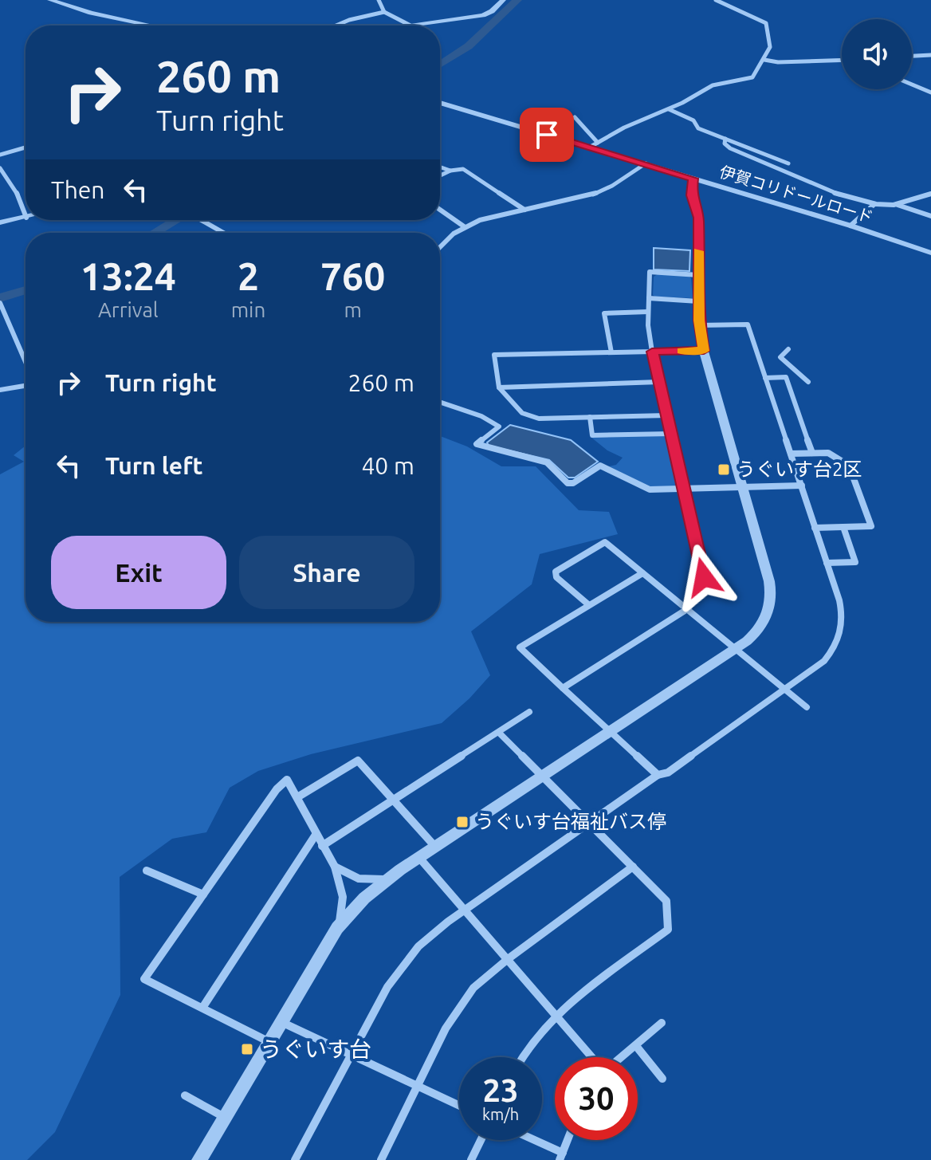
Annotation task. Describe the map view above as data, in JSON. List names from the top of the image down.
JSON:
{
  "streets": {
    "street": ["伊賀コリドールロード"]
  },
  "places": {
    "transit": ["うぐいす台2区", "うぐいす台福祉バス停", "うぐいす台"]
  },
  "page": {
    "turn": ["260 m", "Turn right"],
    "then": "Then",
    "eta": [
      "13:24",
      "Arrival",
      "2",
      "min",
      "760",
      "m"
    ],
    "list": [
      {
        "name": "Turn right",
        "value": "260 m"
      },
      {
        "name": "Turn left",
        "value": "40 m"
      }
    ],
    "buttons": ["Exit", "Share"],
    "speed": "23 km/h",
    "limit": "30"
  }
}
